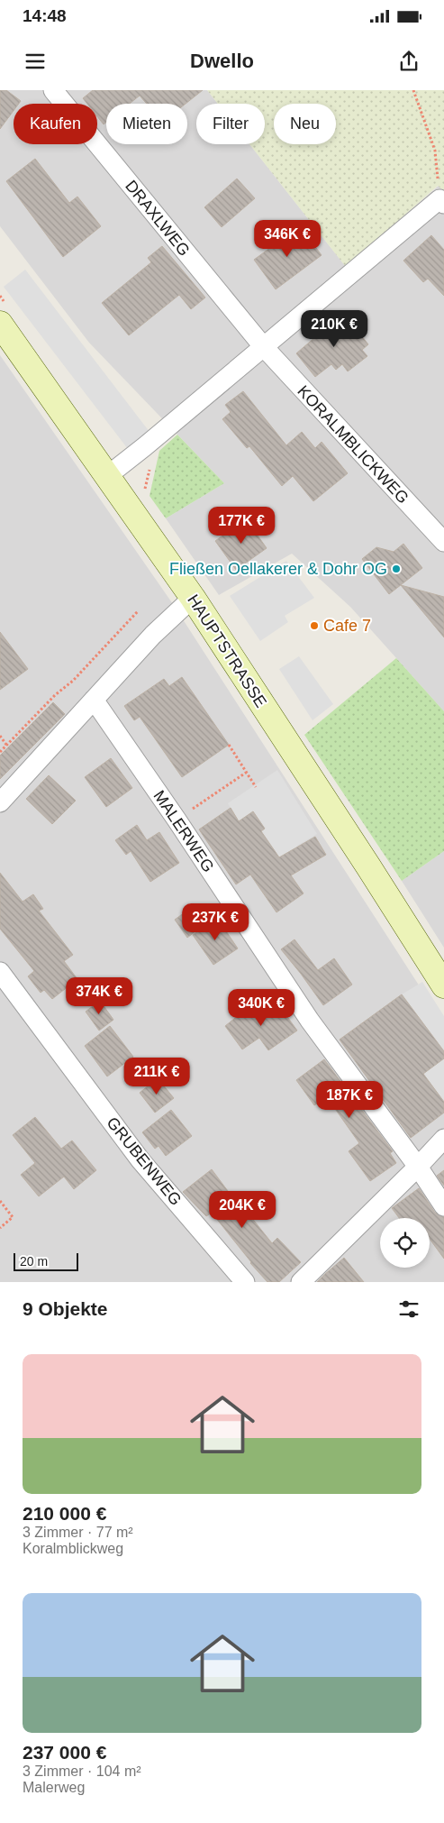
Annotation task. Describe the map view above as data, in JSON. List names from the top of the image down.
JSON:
{
  "streets": {
    "main road": ["HAUPTSTRASSE"],
    "street": [
      "DRAXLWEG",
      "KORALMBLICKWEG",
      "MALERWEG",
      "GRUBENWEG"
    ]
  },
  "crossings": [
    ["DRAXLWEG", "KORALMBLICKWEG"]
  ],
  "places": ["Fließen Oellakerer & Dohr OG", "Cafe 7"],
  "scale_bar": "20 m",
  "page": {
    "status": "14:48",
    "header": "Dwello",
    "chip": [
      "Kaufen",
      "Mieten",
      "Filter",
      "Neu"
    ],
    "price": [
      "346K €",
      "210K €",
      "177K €",
      "237K €",
      "374K €",
      "340K €",
      "211K €",
      "187K €",
      "204K €"
    ],
    "scale": "20 m",
    "heading": "9 Objekte",
    "list": [
      {
        "name": "210 000 €",
        "note": "3 Zimmer · 77 m² · Koralmblickweg"
      },
      {
        "name": "237 000 €",
        "note": "3 Zimmer · 104 m² · Malerweg"
      }
    ]
  }
}
